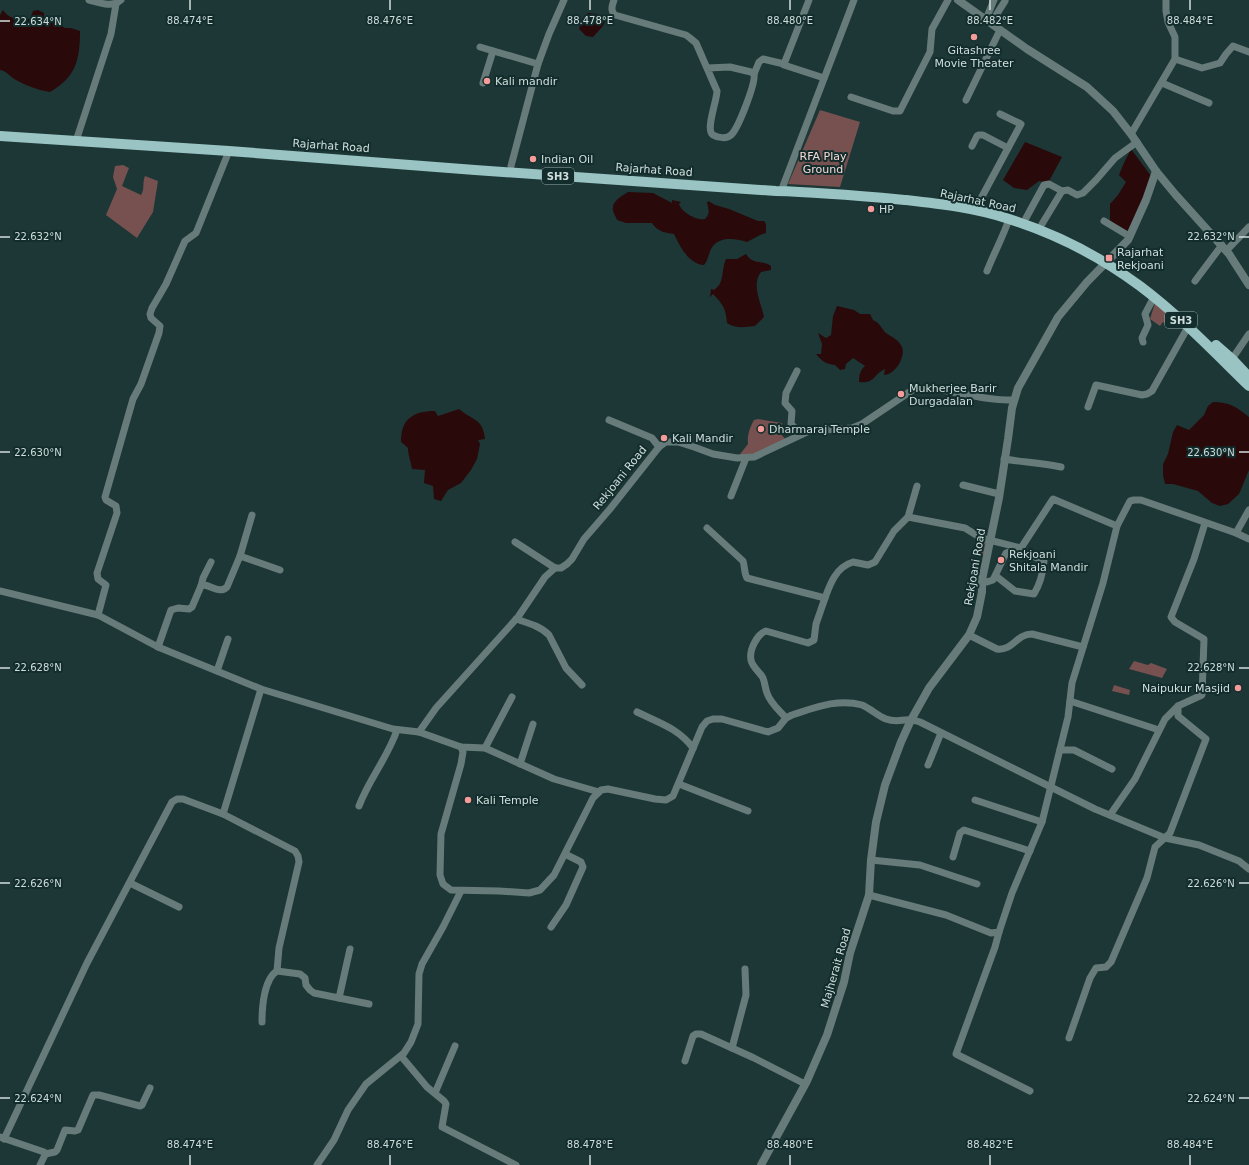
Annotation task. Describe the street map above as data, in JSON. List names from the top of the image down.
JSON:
{
  "streets": {
    "main road": ["Rajarhat Road", "SH3"],
    "street": ["Rekjoani Road", "Majherait Road"]
  },
  "crossings": [
    ["Rajarhat Road", "Rekjoani Road"],
    ["Rekjoani Road", "Majherait Road"]
  ],
  "parks": ["RFA Play Ground"],
  "places": {
    "other": [
      "Gitashree Movie Theater",
      "Kali mandir",
      "Indian Oil",
      "HP",
      "Mukherjee Barir Durgadalan",
      "Dharmaraj Temple",
      "Kali Mandir",
      "Rekjoani Shitala Mandir",
      "Naipukur Masjid",
      "Kali Temple"
    ],
    "transit": ["Rajarhat Rekjoani"]
  },
  "coordinates": [
    "88.474°E",
    "88.476°E",
    "88.478°E",
    "88.480°E",
    "88.482°E",
    "88.484°E",
    "22.634°N",
    "22.632°N",
    "22.630°N",
    "22.628°N",
    "22.626°N",
    "22.624°N"
  ]
}
